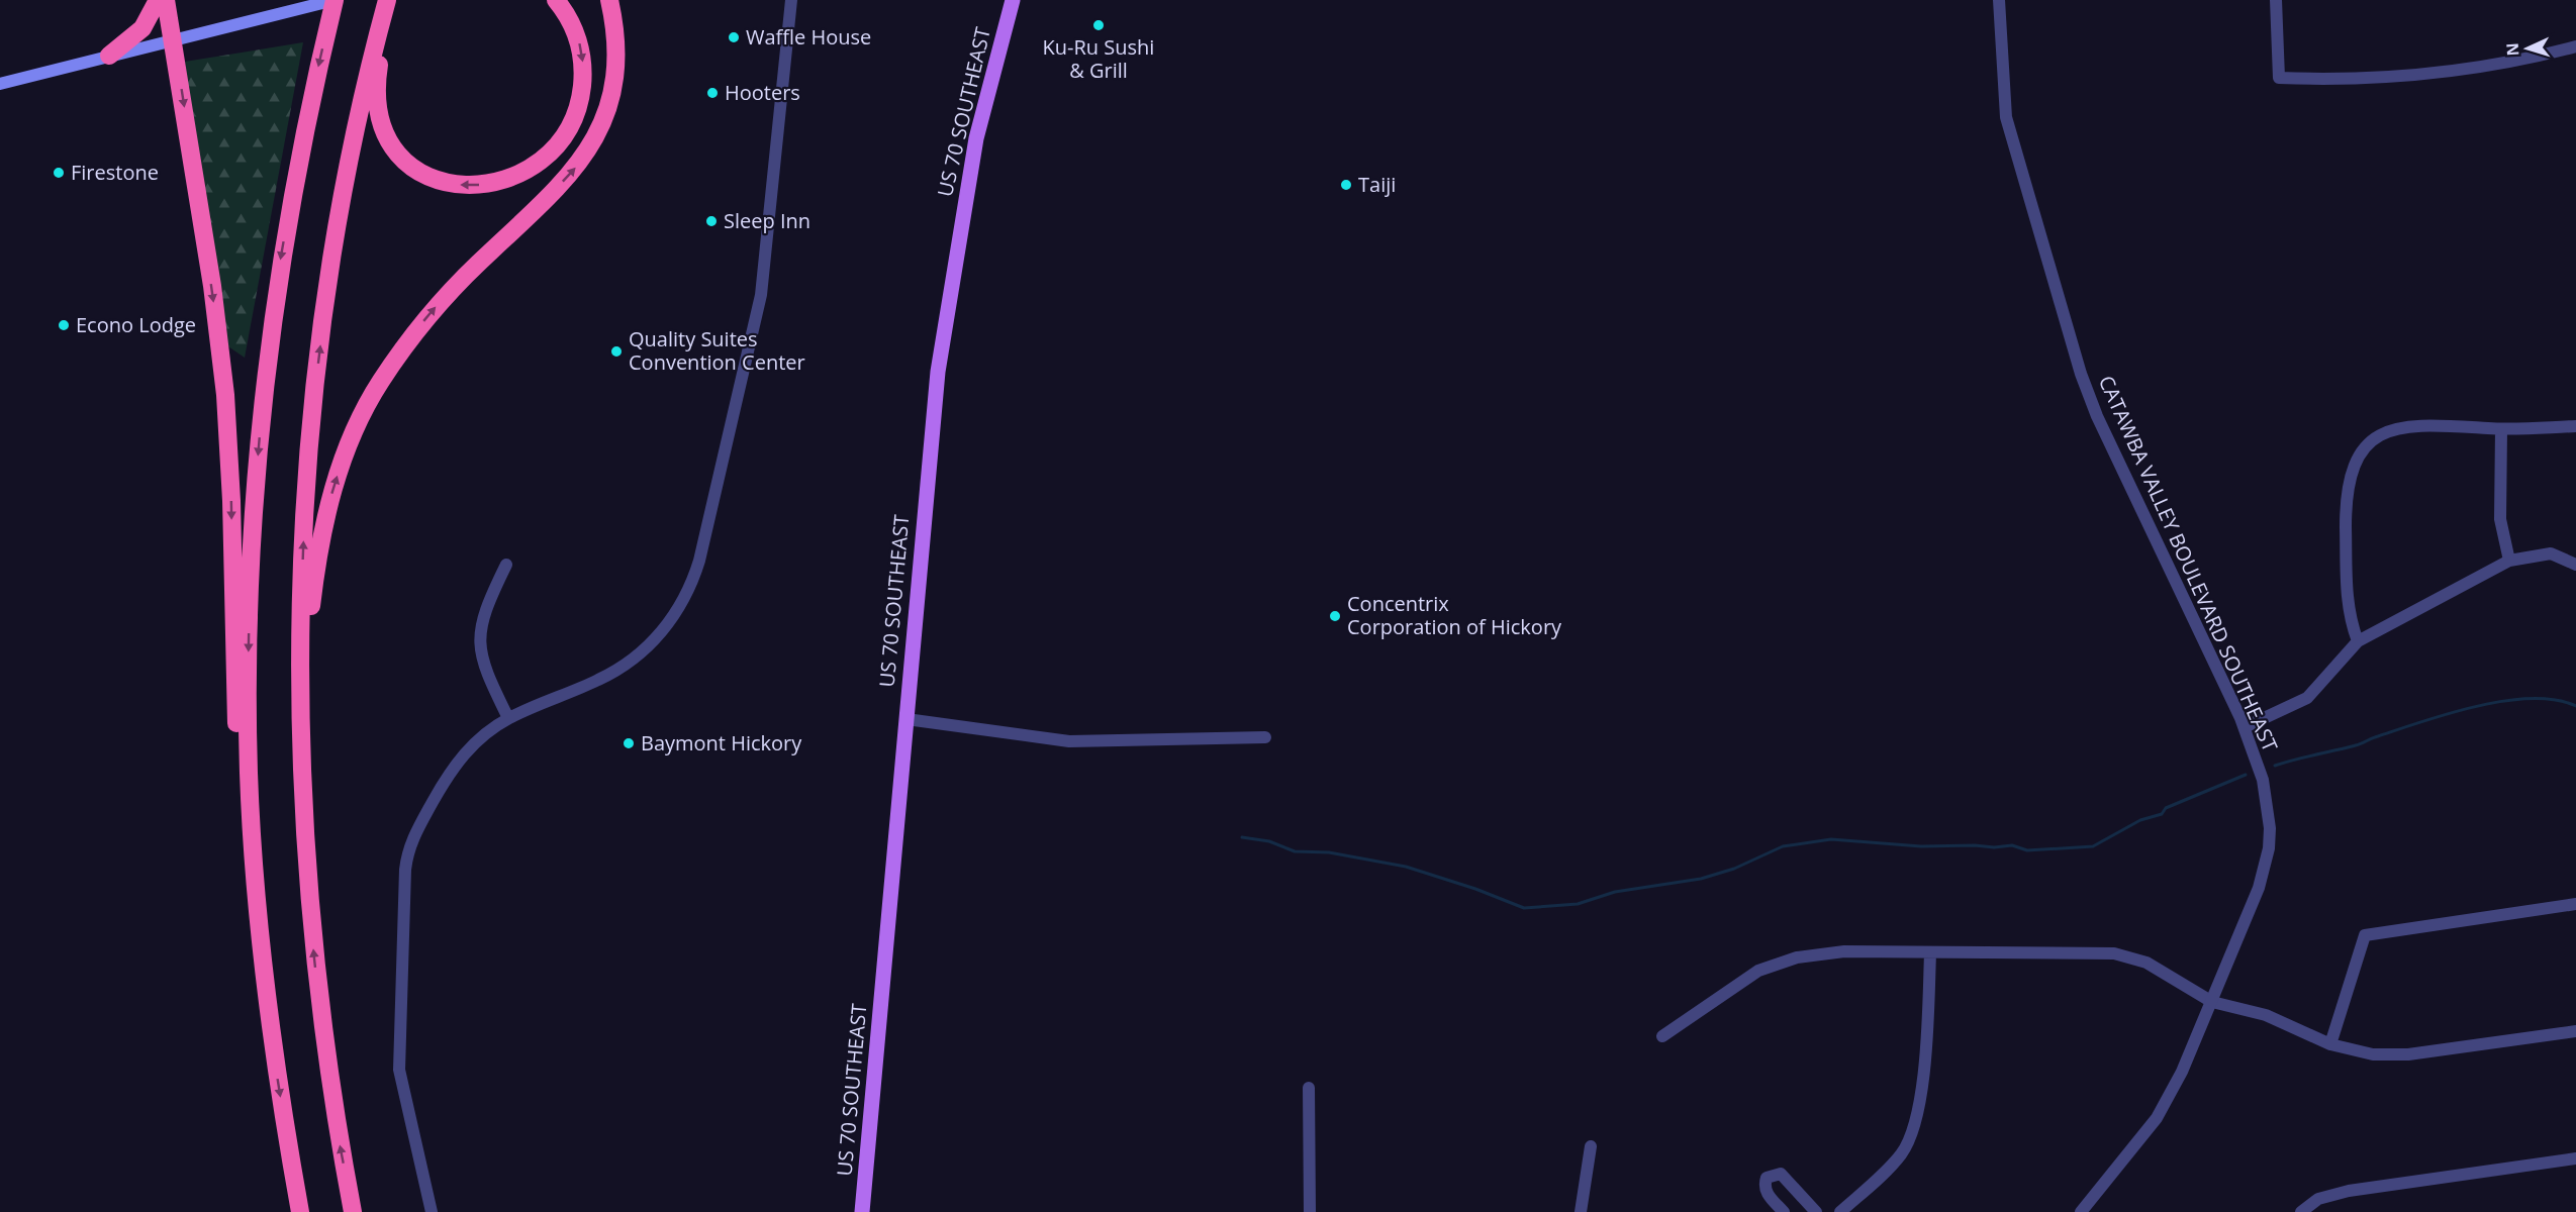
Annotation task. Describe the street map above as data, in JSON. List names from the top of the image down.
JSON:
{
  "streets": {
    "main road": ["US 70 SOUTHEAST"],
    "street": ["CATAWBA VALLEY BOULEVARD SOUTHEAST"]
  },
  "places": [
    "Ku-Ru Sushi & Grill",
    "Waffle House",
    "Hooters",
    "Firestone",
    "Taiji",
    "Sleep Inn",
    "Econo Lodge",
    "Quality Suites Convention Center",
    "Concentrix Corporation of Hickory",
    "Baymont Hickory"
  ],
  "north": "left"
}
